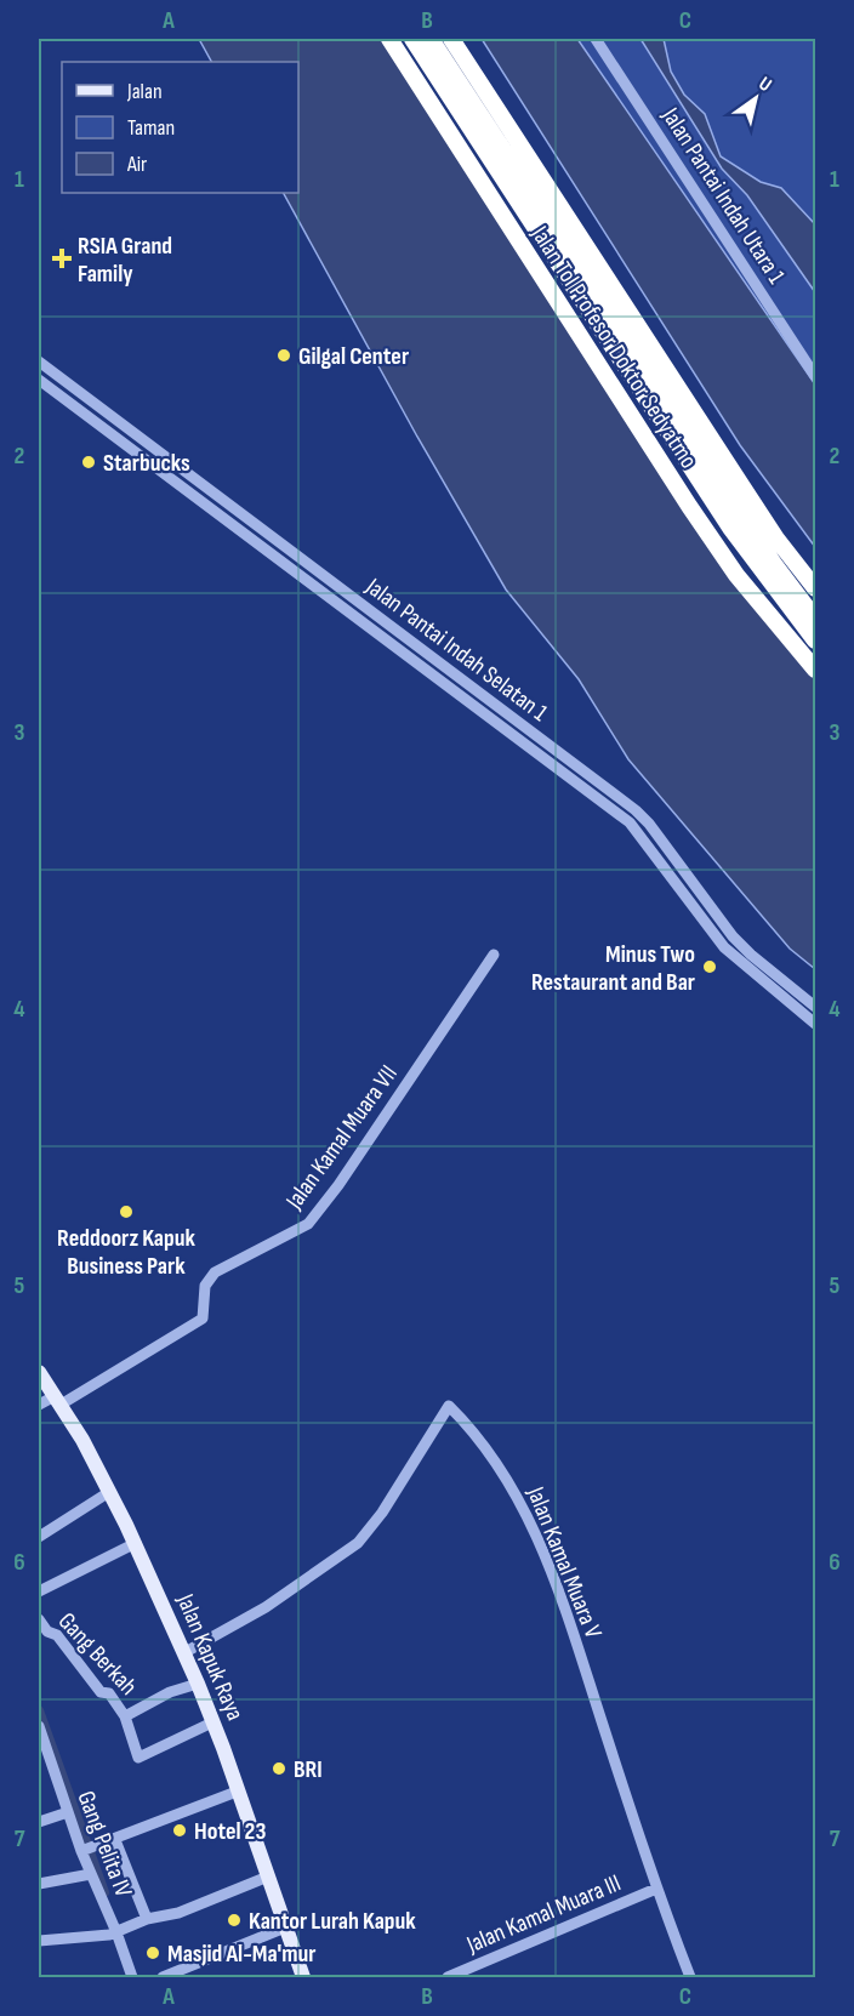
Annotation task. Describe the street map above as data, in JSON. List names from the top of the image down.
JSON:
{
  "streets": {
    "highway": ["Jalan Tol Profesor Doktor Sedyatmo"],
    "main road": ["Jalan Kapuk Raya"],
    "street": [
      "Jalan Pantai Indah Utara 1",
      "Jalan Pantai Indah Selatan 1",
      "Jalan Kamal Muara VII",
      "Jalan Kamal Muara V",
      "Gang Berkah",
      "Gang Pelita IV",
      "Jalan Kamal Muara III"
    ]
  },
  "crossings": [
    ["Jalan Kamal Muara VII", "Jalan Kapuk Raya"],
    ["Jalan Kamal Muara V", "Jalan Kapuk Raya"],
    ["Jalan Kamal Muara V", "Jalan Kamal Muara III"],
    ["Gang Berkah", "Jalan Kapuk Raya"]
  ],
  "places": {
    "health": ["RSIA Grand Family"],
    "other": [
      "Gilgal Center",
      "Starbucks",
      "Minus Two Restaurant and Bar",
      "Reddoorz Kapuk Business Park",
      "BRI",
      "Hotel 23",
      "Kantor Lurah Kapuk",
      "Masjid Al-Ma'mur"
    ]
  },
  "legend": ["Jalan", "Taman", "Air"],
  "north": "top right",
  "grid": {
    "columns": ["A", "B", "C"],
    "rows": [
      "1",
      "2",
      "3",
      "4",
      "5",
      "6",
      "7"
    ]
  }
}
